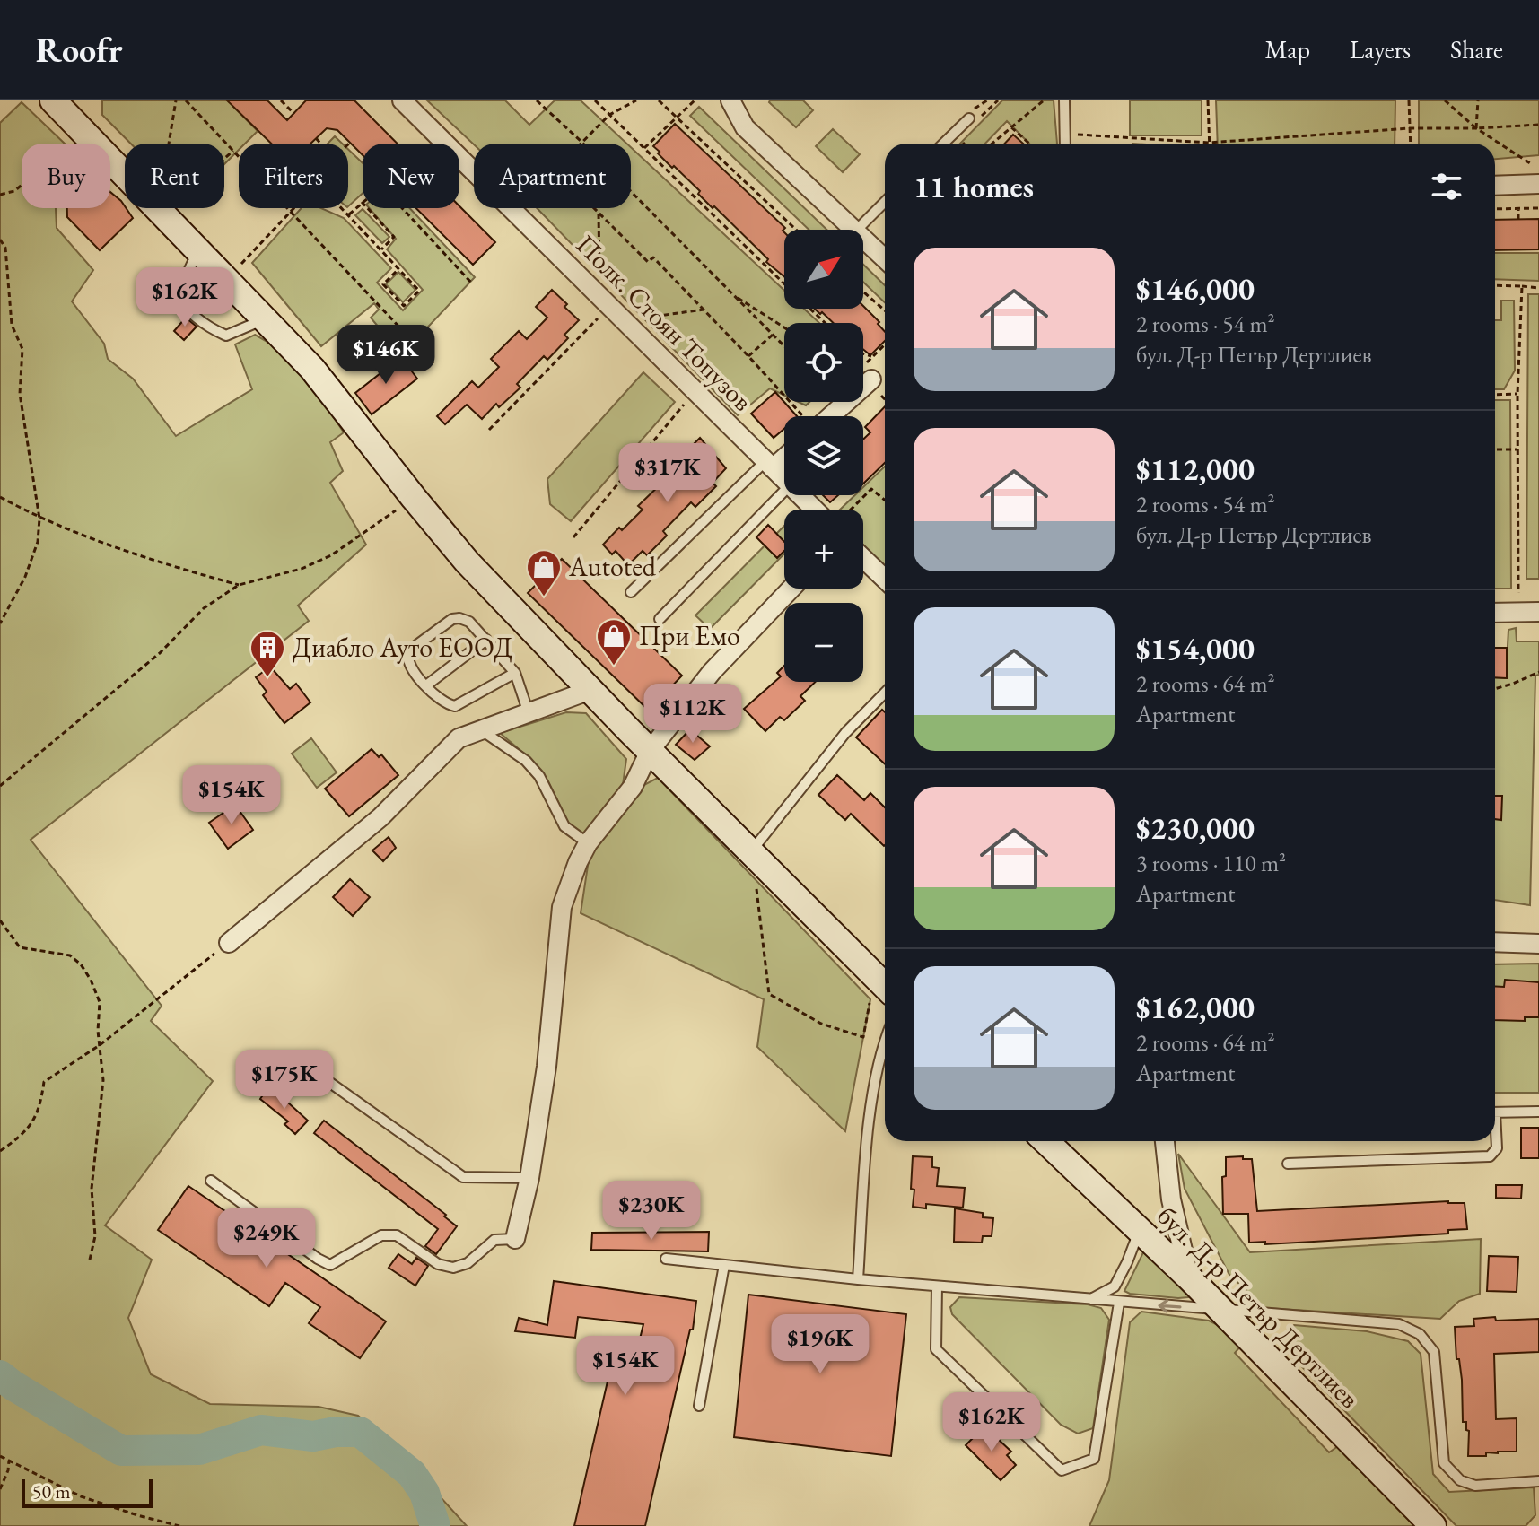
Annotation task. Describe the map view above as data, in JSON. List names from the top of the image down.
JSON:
{
  "streets": {
    "main road": ["бул. Д-р Петър Дертлиев"],
    "street": ["Полк. Стоян Топузов"]
  },
  "places": {
    "shop": ["Autoted", "При Емо"],
    "building": ["Диабло Ауто ЕООД"]
  },
  "scale_bar": "50 m",
  "north": "top right",
  "page": {
    "header": "Roofr",
    "nav": ["Map", "Layers", "Share"],
    "chip": [
      "Buy",
      "Rent",
      "Filters",
      "New",
      "Apartment"
    ],
    "heading": "11 homes",
    "map_buttons": ["+", "−"],
    "list": [
      {
        "name": "$146,000",
        "note": "2 rooms · 54 m² · бул. Д-р Петър Дертлиев"
      },
      {
        "name": "$112,000",
        "note": "2 rooms · 54 m² · бул. Д-р Петър Дертлиев"
      },
      {
        "name": "$154,000",
        "note": "2 rooms · 64 m² · Apartment"
      },
      {
        "name": "$230,000",
        "note": "3 rooms · 110 m² · Apartment"
      },
      {
        "name": "$162,000",
        "note": "2 rooms · 64 m² · Apartment"
      }
    ],
    "price": [
      "$162K",
      "$146K",
      "$317K",
      "$112K",
      "$154K",
      "$175K",
      "$230K",
      "$249K",
      "$196K",
      "$154K",
      "$162K"
    ],
    "scale": "50 m"
  }
}
